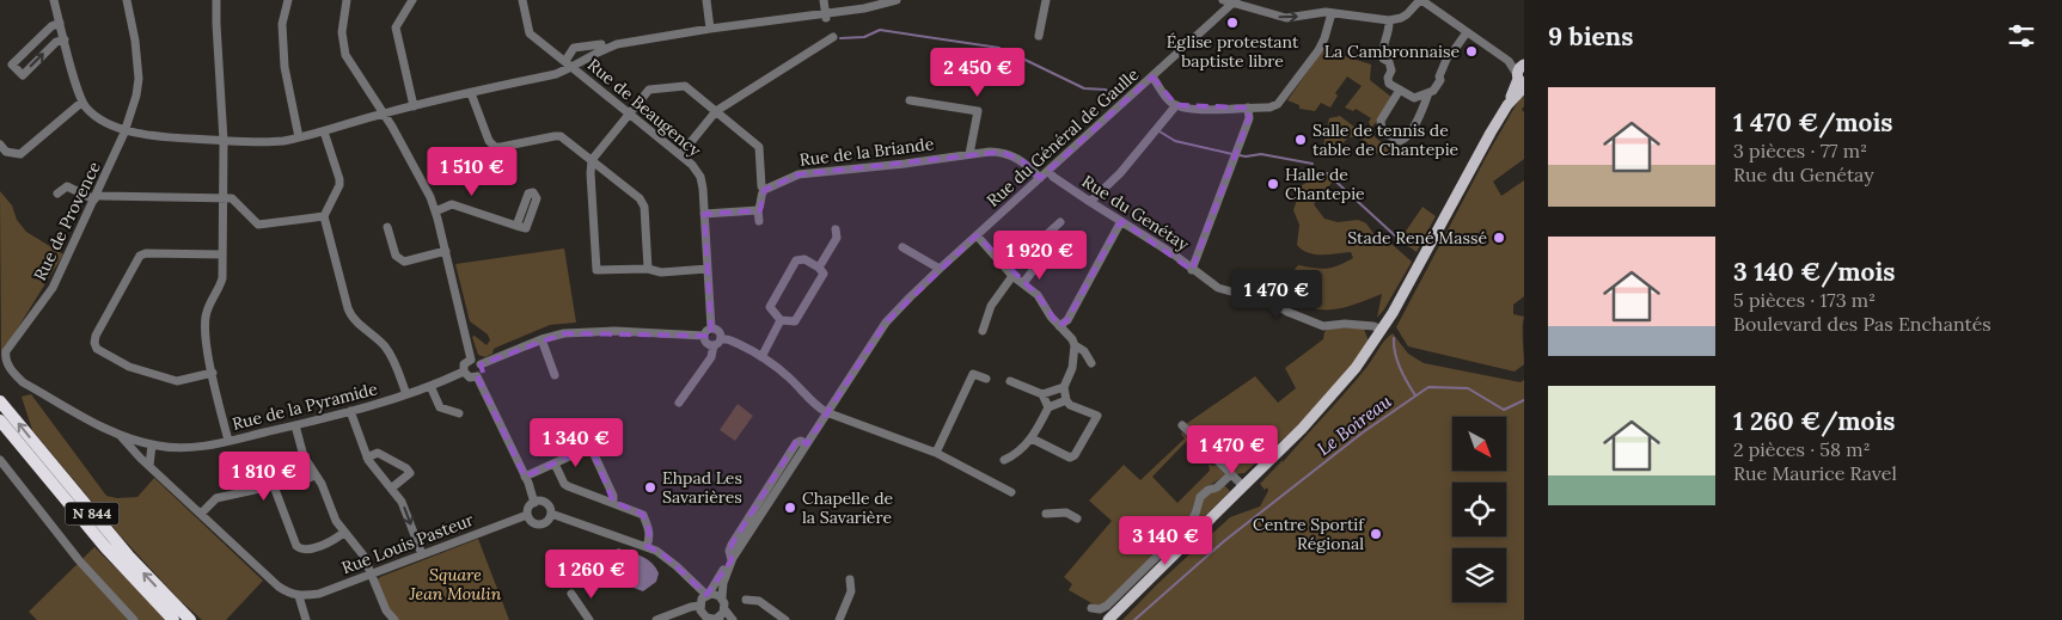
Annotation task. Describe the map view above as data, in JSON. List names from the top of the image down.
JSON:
{
  "streets": {
    "highway": ["N 844"],
    "street": [
      "Rue de Beaugency",
      "Rue du Général de Gaulle",
      "Rue de la Briande",
      "Rue du Genétay",
      "Rue de Provence",
      "Rue de la Pyramide",
      "Rue Louis Pasteur"
    ]
  },
  "crossings": [
    ["Rue de Beaugency", "Rue de Provence"],
    ["Rue du Général de Gaulle", "Rue de la Briande"],
    ["Rue du Général de Gaulle", "Rue du Genétay"],
    ["Rue de Provence", "Rue de la Pyramide"]
  ],
  "water": ["Le Boireau"],
  "parks": ["Square Jean Moulin"],
  "places": [
    "Église protestant baptiste libre",
    "La Cambronnaise",
    "Salle de tennis de table de Chantepie",
    "Halle de Chantepie",
    "Stade René Massé",
    "Ehpad Les Savarières",
    "Chapelle de la Savarière",
    "Centre Sportif Régional"
  ],
  "north": "bottom right",
  "page": {
    "heading": "9 biens",
    "price": [
      "2 450 €",
      "1 510 €",
      "1 920 €",
      "1 470 €",
      "1 340 €",
      "1 470 €",
      "1 810 €",
      "3 140 €",
      "1 260 €"
    ],
    "list": [
      {
        "name": "1 470 €/mois",
        "note": "3 pièces · 77 m² · Rue du Genétay"
      },
      {
        "name": "3 140 €/mois",
        "note": "5 pièces · 173 m² · Boulevard des Pas Enchantés"
      },
      {
        "name": "1 260 €/mois",
        "note": "2 pièces · 58 m² · Rue Maurice Ravel"
      }
    ]
  }
}
